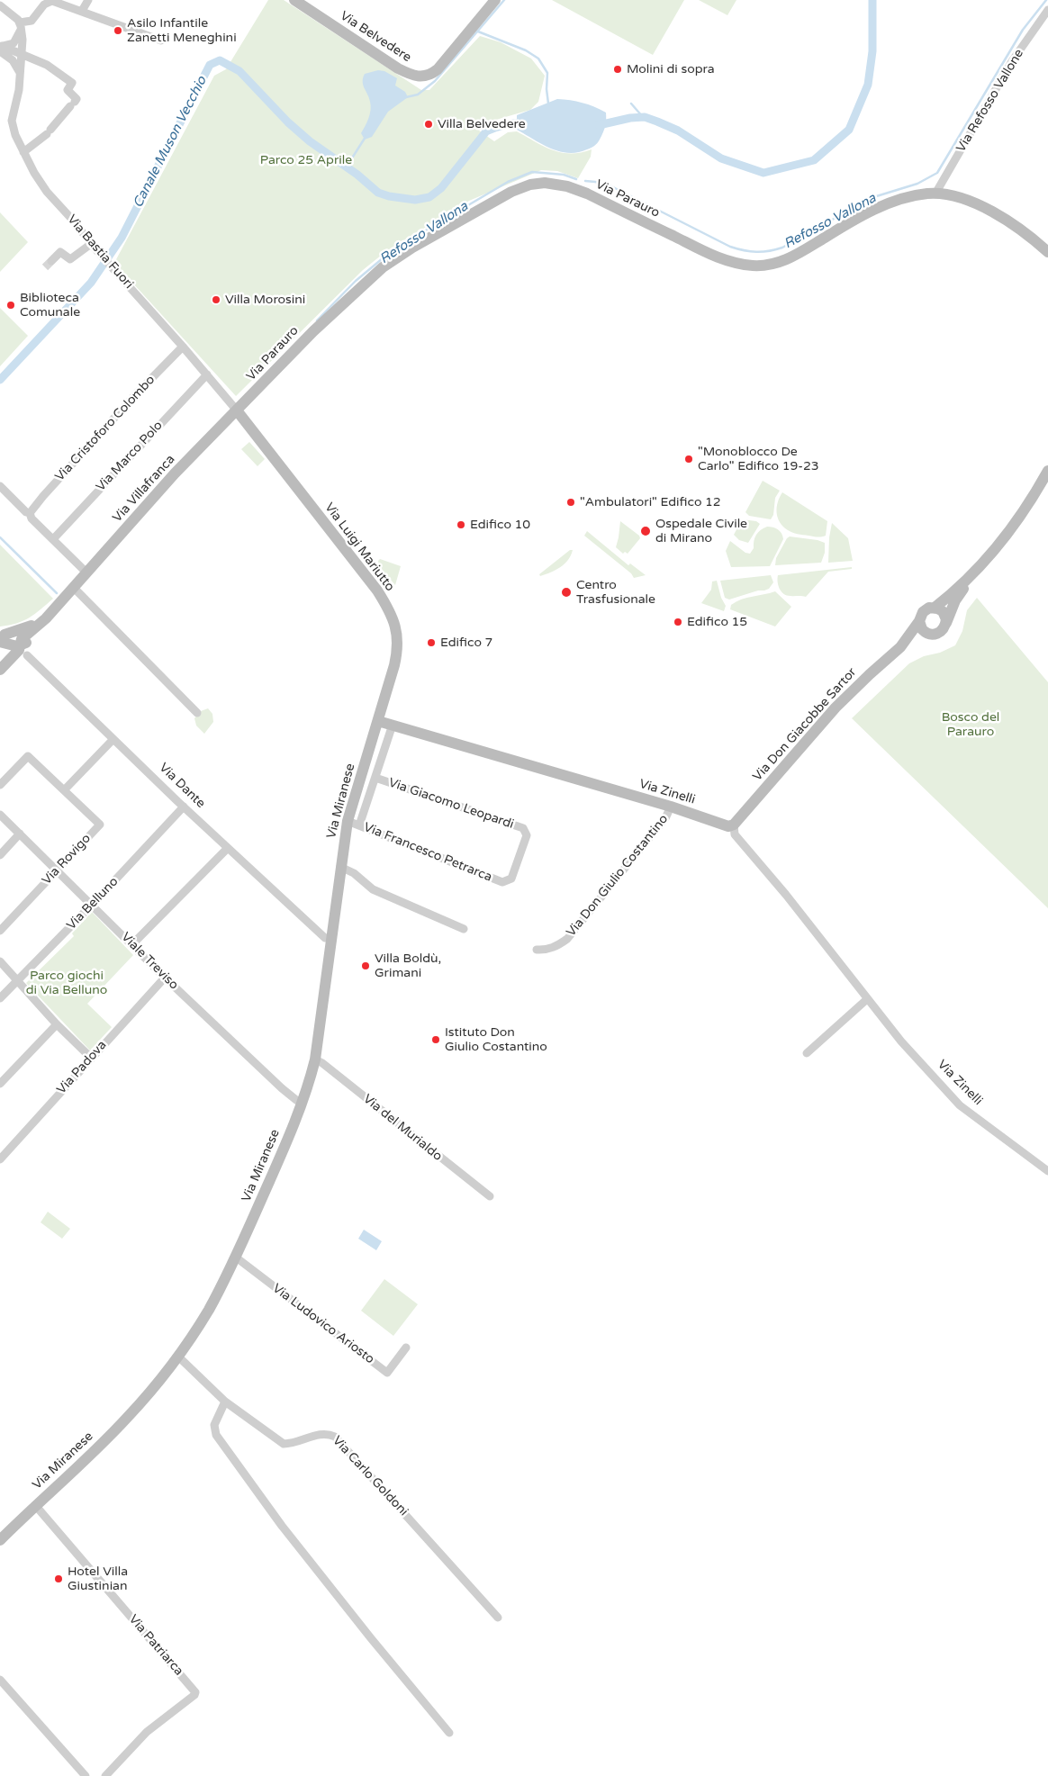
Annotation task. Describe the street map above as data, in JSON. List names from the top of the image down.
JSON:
{
  "streets": {
    "main road": [
      "Via Belvedere",
      "Via Parauro",
      "Via Villafranca",
      "Via Luigi Mariutto",
      "Via Don Giacobbe Sartor",
      "Via Zinelli",
      "Via Miranese"
    ],
    "street": [
      "Via Refosso Vallone",
      "Via Bastia Fuori",
      "Via Cristoforo Colombo",
      "Via Marco Polo",
      "Via Dante",
      "Via Giacomo Leopardi",
      "Via Francesco Petrarca",
      "Via Rovigo",
      "Via Don Giulio Costantino",
      "Via Belluno",
      "Viale Treviso",
      "Via Padova",
      "Via del Murialdo",
      "Via Ludovico Ariosto",
      "Via Carlo Goldoni",
      "Via Patriarca"
    ]
  },
  "crossings": [
    ["Via Refosso Vallone", "Via Parauro"],
    ["Via Parauro", "Via Bastia Fuori"],
    ["Via Parauro", "Via Villafranca"],
    ["Via Parauro", "Via Luigi Mariutto"],
    ["Via Bastia Fuori", "Via Cristoforo Colombo"],
    ["Via Bastia Fuori", "Via Marco Polo"],
    ["Via Bastia Fuori", "Via Villafranca"],
    ["Via Bastia Fuori", "Via Luigi Mariutto"],
    ["Via Villafranca", "Via Luigi Mariutto"],
    ["Via Villafranca", "Via Dante"],
    ["Via Luigi Mariutto", "Via Zinelli"],
    ["Via Luigi Mariutto", "Via Miranese"],
    ["Via Don Giacobbe Sartor", "Via Zinelli"],
    ["Via Dante", "Via Miranese"],
    ["Via Dante", "Via Belluno"],
    ["Via Zinelli", "Via Miranese"],
    ["Via Zinelli", "Via Don Giulio Costantino"],
    ["Via Miranese", "Via Giacomo Leopardi"],
    ["Via Miranese", "Via Francesco Petrarca"],
    ["Via Miranese", "Viale Treviso"],
    ["Via Miranese", "Via del Murialdo"],
    ["Via Miranese", "Via Ludovico Ariosto"],
    ["Via Miranese", "Via Carlo Goldoni"],
    ["Via Miranese", "Via Patriarca"],
    ["Via Giacomo Leopardi", "Via Francesco Petrarca"],
    ["Via Rovigo", "Viale Treviso"],
    ["Via Belluno", "Viale Treviso"],
    ["Viale Treviso", "Via Padova"]
  ],
  "water": ["Canale Muson Vecchio", "Refosso Vallona"],
  "parks": ["Parco 25 Aprile", "Bosco del Parauro", "Parco giochi di Via Belluno"],
  "places": [
    "Asilo Infantile Zanetti Meneghini",
    "Molini di sopra",
    "Villa Belvedere",
    "Villa Morosini",
    "Biblioteca Comunale",
    "\"Monoblocco De Carlo\" Edifico 19-23",
    "\"Ambulatori\" Edifico 12",
    "Edifico 10",
    "Ospedale Civile di Mirano",
    "Centro Trasfusionale",
    "Edifico 15",
    "Edifico 7",
    "Villa Boldù, Grimani",
    "Istituto Don Giulio Costantino",
    "Hotel Villa Giustinian"
  ]
}
